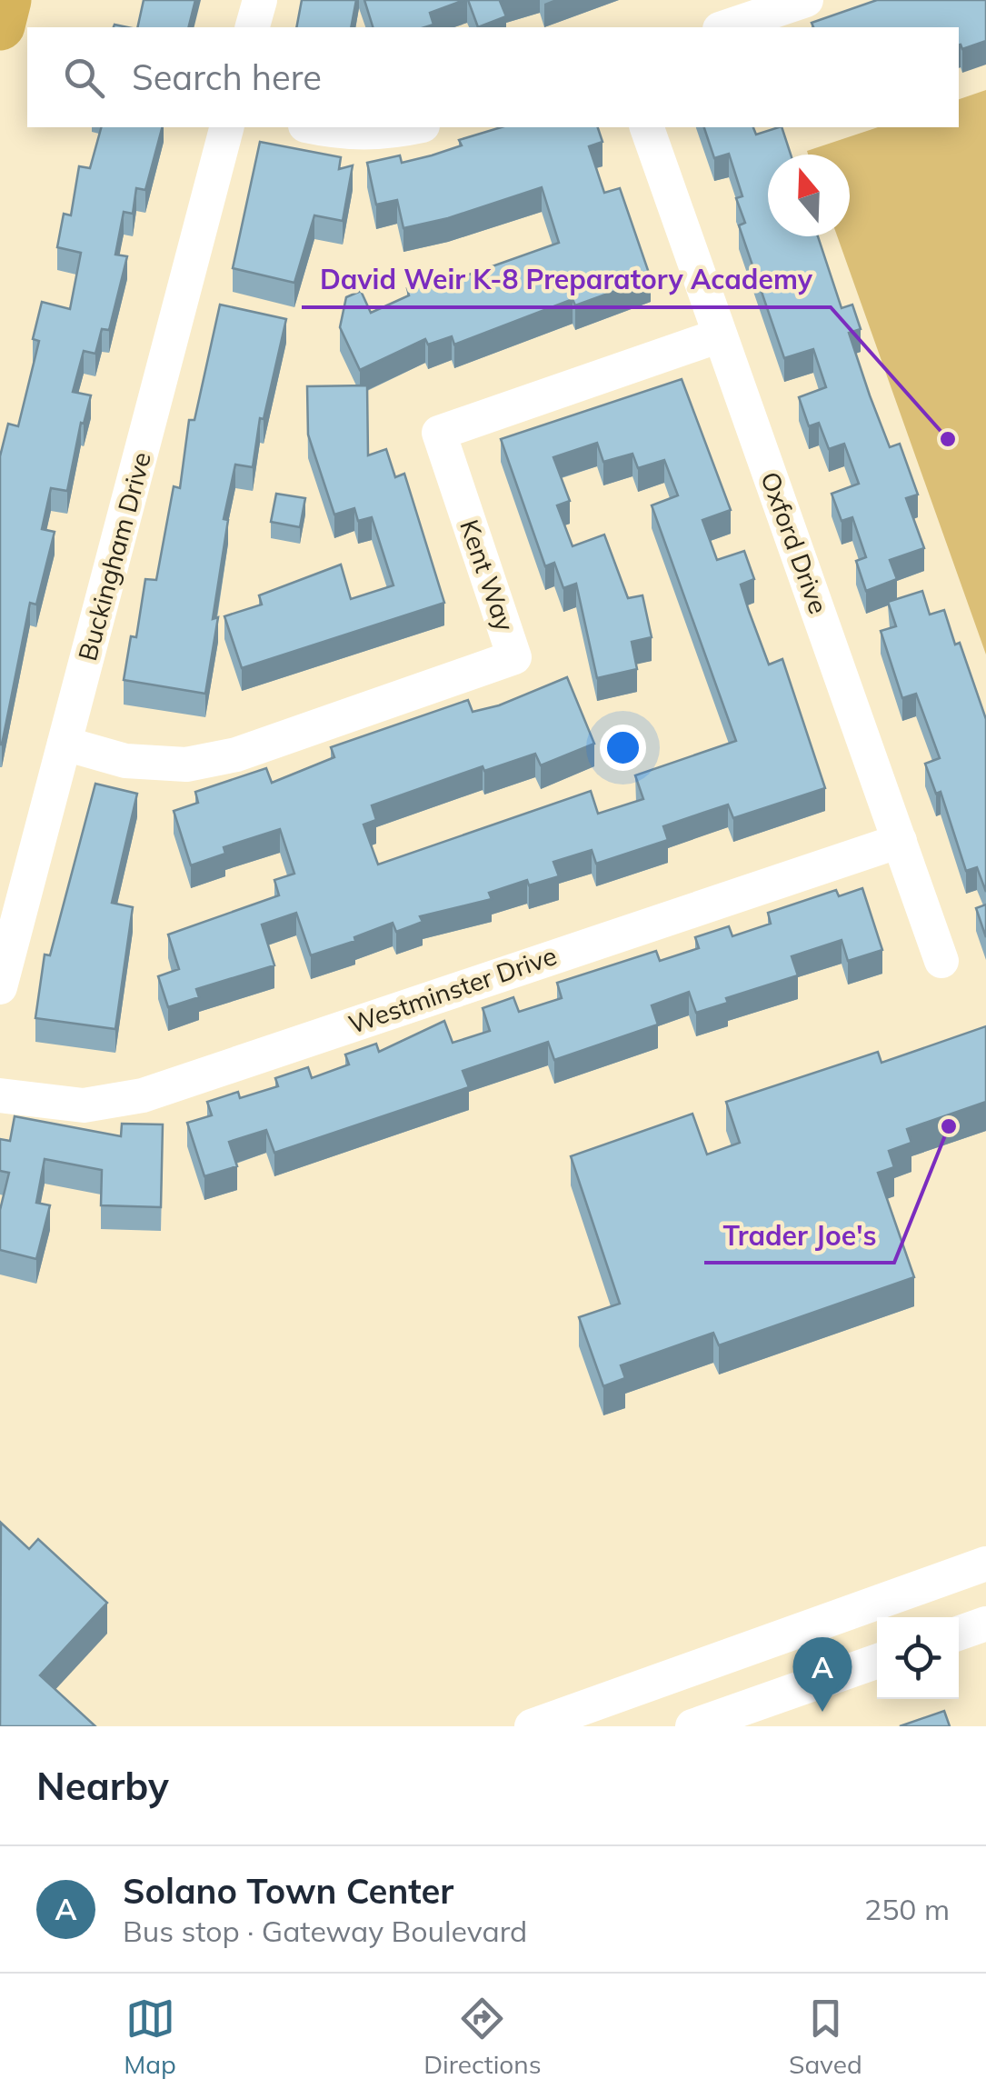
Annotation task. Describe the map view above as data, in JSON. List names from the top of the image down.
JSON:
{
  "streets": {
    "street": [
      "Oxford Drive",
      "Buckingham Drive",
      "Kent Way",
      "Westminster Drive"
    ]
  },
  "crossings": [
    ["Oxford Drive", "Kent Way"],
    ["Oxford Drive", "Westminster Drive"],
    ["Buckingham Drive", "Kent Way"]
  ],
  "places": ["David Weir K-8 Preparatory Academy", "Trader Joe's"],
  "north": "top",
  "page": {
    "search": "Search here",
    "pins": "A",
    "heading": "Nearby",
    "list": [
      {
        "mark": "A",
        "name": "Solano Town Center",
        "note": "Bus stop · Gateway Boulevard",
        "value": "250 m"
      }
    ],
    "nav": ["Map", "Directions", "Saved"]
  }
}
